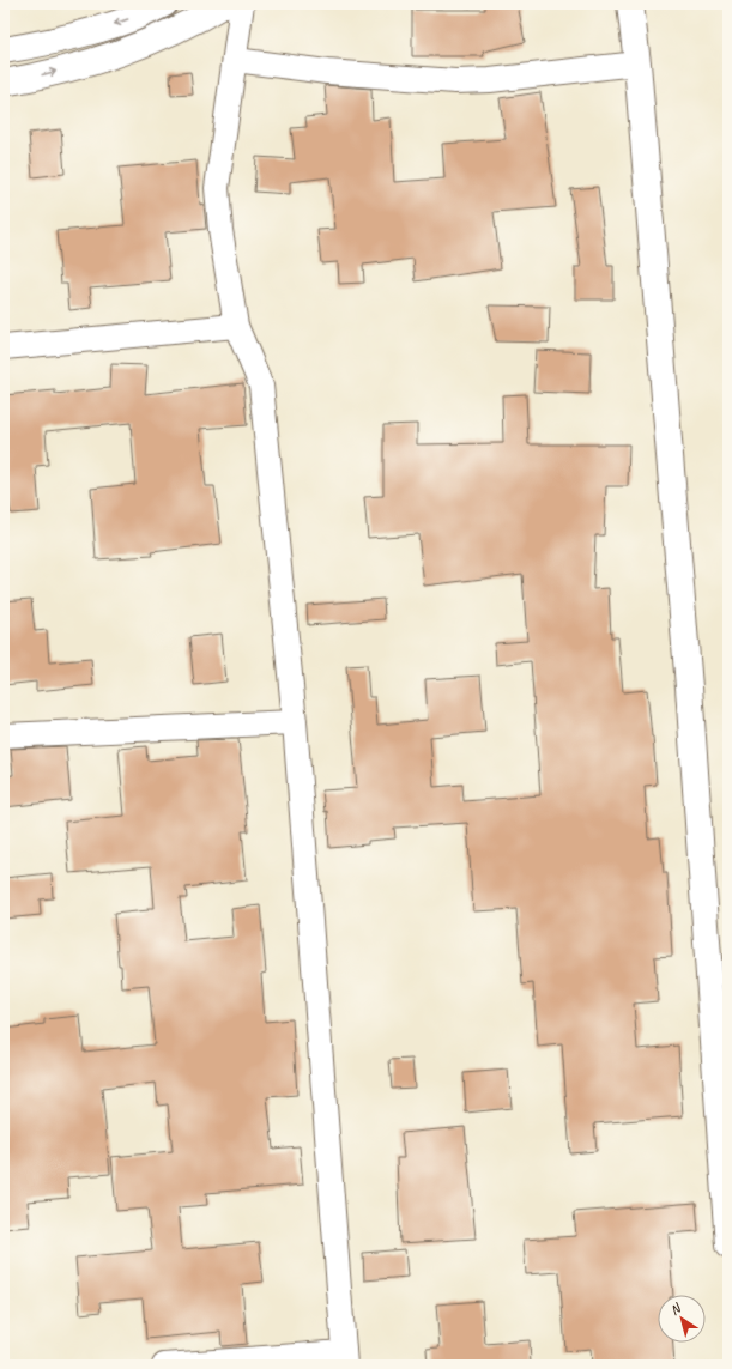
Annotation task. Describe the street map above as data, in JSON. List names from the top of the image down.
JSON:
{
  "north": "top left"
}
